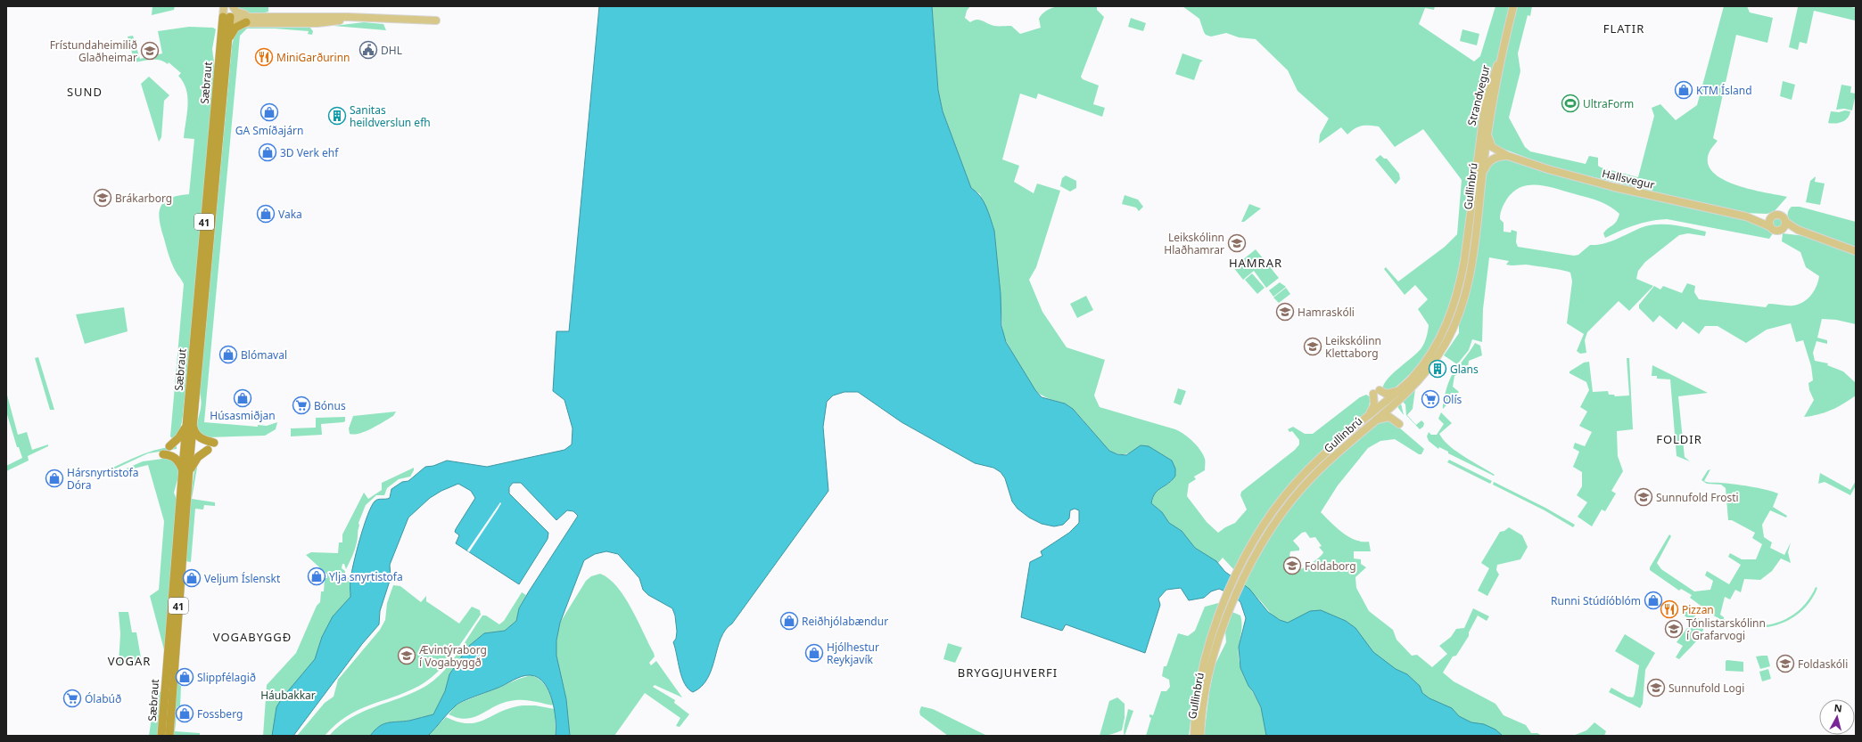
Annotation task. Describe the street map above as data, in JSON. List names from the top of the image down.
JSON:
{
  "streets": {
    "highway": ["Sæbraut", "41"],
    "main road": ["Strandvegur", "Hallsvegur", "Gullinbrú"]
  },
  "crossings": [
    ["Strandvegur", "Hallsvegur"],
    ["Strandvegur", "Gullinbrú"],
    ["Hallsvegur", "Gullinbrú"]
  ],
  "districts": [
    "FLATIR",
    "SUND",
    "HAMRAR",
    "FOLDIR",
    "VOGABYGGÐ",
    "VOGAR",
    "BRYGGJUHVERFI"
  ],
  "parks": ["Háubakkar"],
  "places": {
    "public building": ["DHL"],
    "school or university": [
      "Frístundaheimilið Glaðheimar",
      "Brákarborg",
      "Leikskólinn Hlaðhamrar",
      "Hamraskóli",
      "Leikskólinn Klettaborg",
      "Sunnufold Frosti",
      "Foldaborg",
      "Tónlistarskólinn í Grafarvogi",
      "Ævintýraborg í Vogabyggð",
      "Foldaskóli",
      "Sunnufold Logi"
    ],
    "restaurant": ["MiniGarðurinn", "Pizzan"],
    "shop": [
      "KTM Ísland",
      "GA Smíðajárn",
      "3D Verk ehf",
      "Vaka",
      "Blómaval",
      "Húsasmiðjan",
      "Hársnyrtistofa Dóra",
      "Ylja snyrtistofa",
      "Veljum Íslenskt",
      "Runni Stúdíóblóm",
      "Reiðhjólabændur",
      "Hjólhestur Reykjavík",
      "Slippfélagið",
      "Fossberg"
    ],
    "sports": ["UltraForm"],
    "building": ["Sanitas heildverslun efh", "Glans"],
    "supermarket": ["Olís", "Bónus", "Ólabúð"]
  },
  "north": "top"
}
